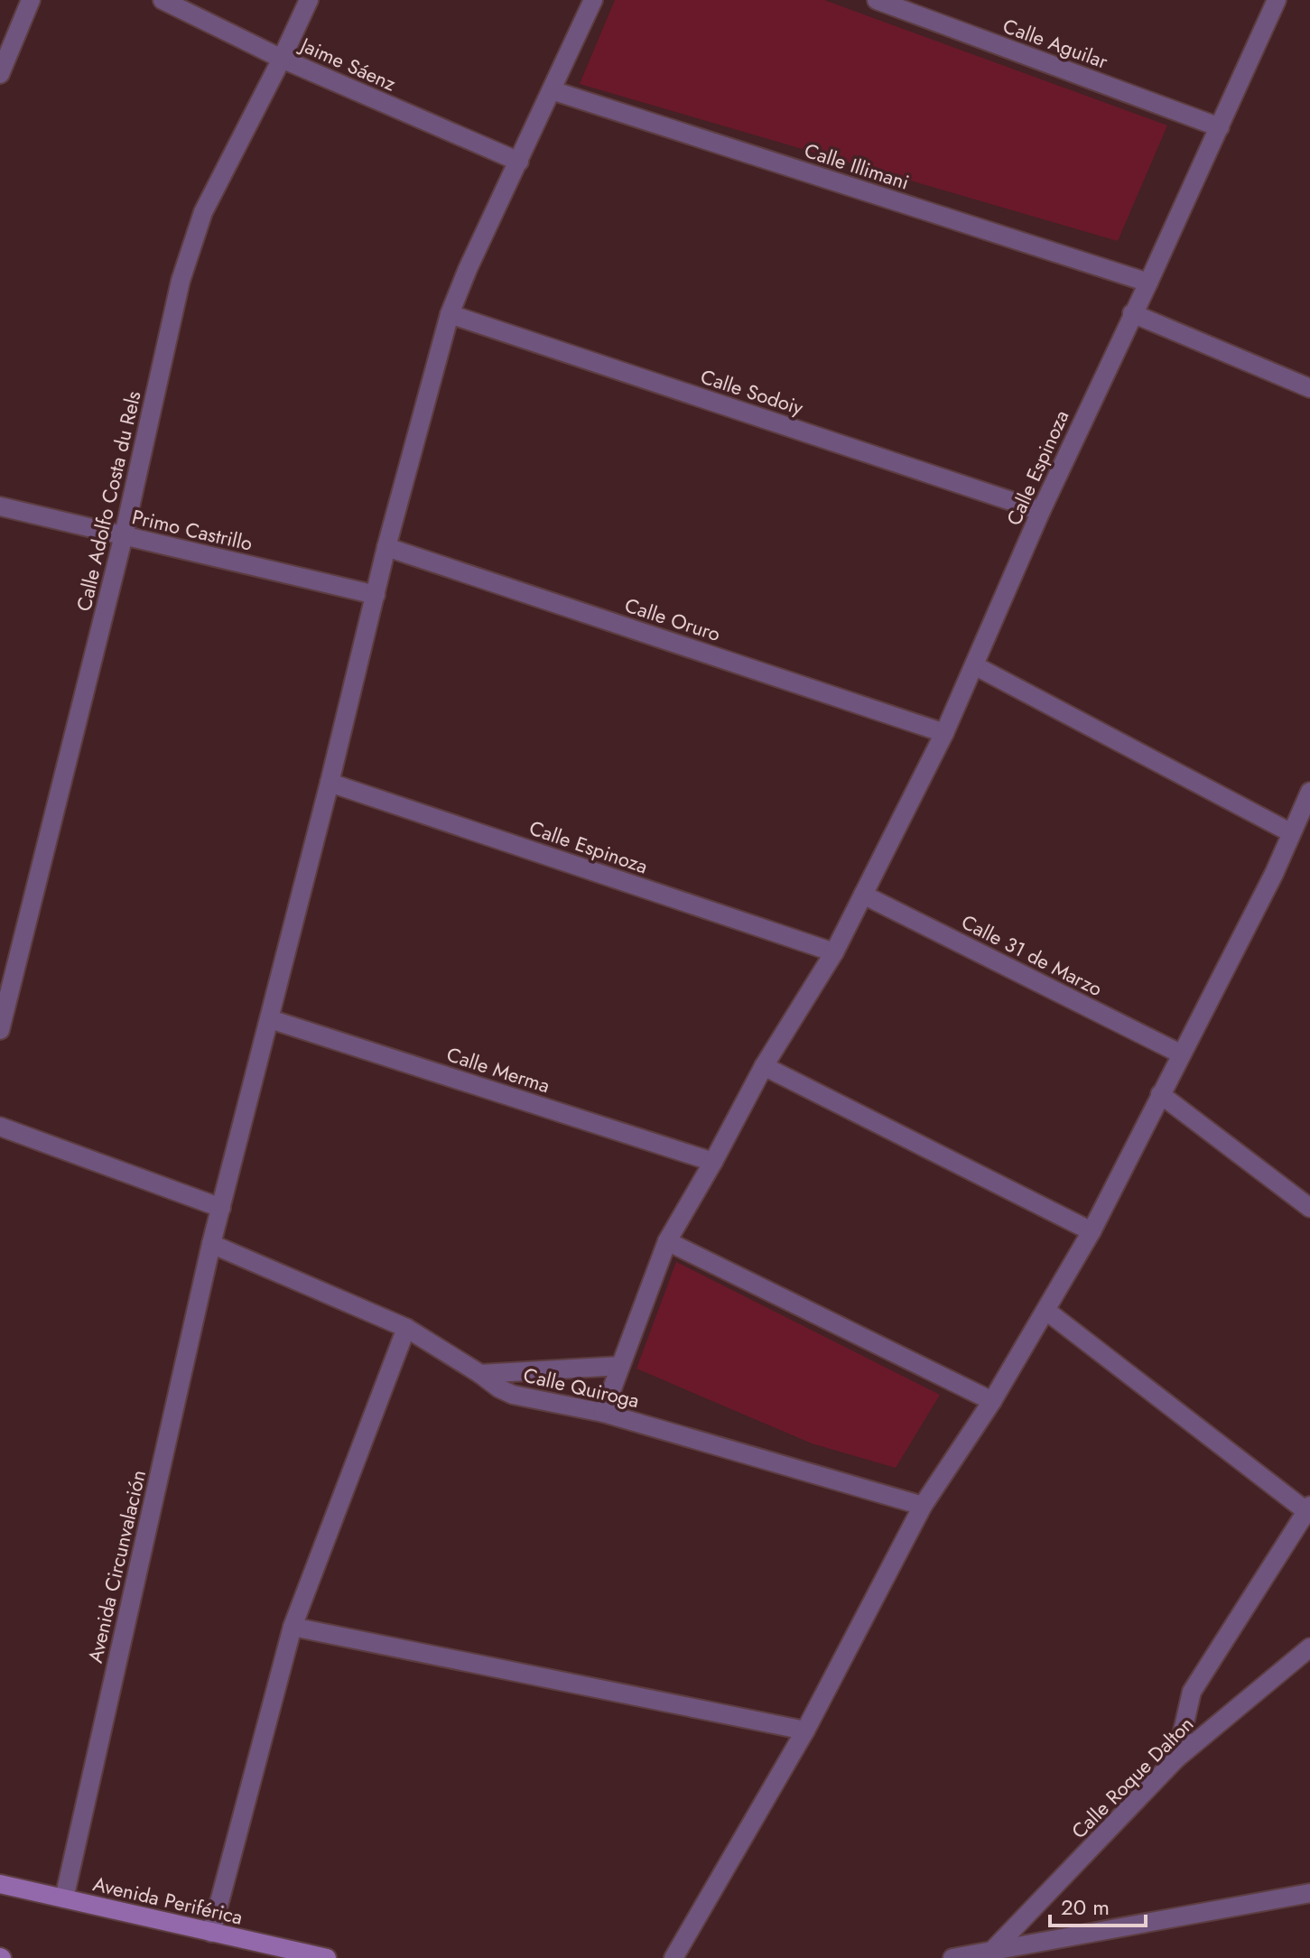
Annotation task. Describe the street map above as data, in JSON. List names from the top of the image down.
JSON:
{
  "streets": {
    "street": [
      "Calle Aguilar",
      "Jaime Sáenz",
      "Calle Illimani",
      "Calle Sodoiy",
      "Calle Espinoza",
      "Calle Adolfo Costa du Rels",
      "Primo Castrillo",
      "Calle Oruro",
      "Calle 31 de Marzo",
      "Calle Merma",
      "Calle Quiroga",
      "Avenida Circunvalación",
      "Calle Roque Dalton",
      "Avenida Periférica"
    ]
  },
  "crossings": [
    ["Calle Aguilar", "Calle Espinoza"],
    ["Jaime Sáenz", "Calle Adolfo Costa du Rels"],
    ["Jaime Sáenz", "Avenida Circunvalación"],
    ["Calle Illimani", "Calle Espinoza"],
    ["Calle Illimani", "Avenida Circunvalación"],
    ["Calle Sodoiy", "Calle Espinoza"],
    ["Calle Sodoiy", "Avenida Circunvalación"],
    ["Calle Espinoza", "Calle Oruro"],
    ["Calle Espinoza", "Calle 31 de Marzo"],
    ["Calle Espinoza", "Calle Merma"],
    ["Calle Espinoza", "Calle Quiroga"],
    ["Calle Espinoza", "Avenida Circunvalación"],
    ["Calle Adolfo Costa du Rels", "Primo Castrillo"],
    ["Primo Castrillo", "Avenida Circunvalación"],
    ["Calle Oruro", "Avenida Circunvalación"],
    ["Calle Merma", "Avenida Circunvalación"],
    ["Calle Quiroga", "Avenida Circunvalación"],
    ["Avenida Circunvalación", "Avenida Periférica"]
  ],
  "scale_bar": "20 m"
}
